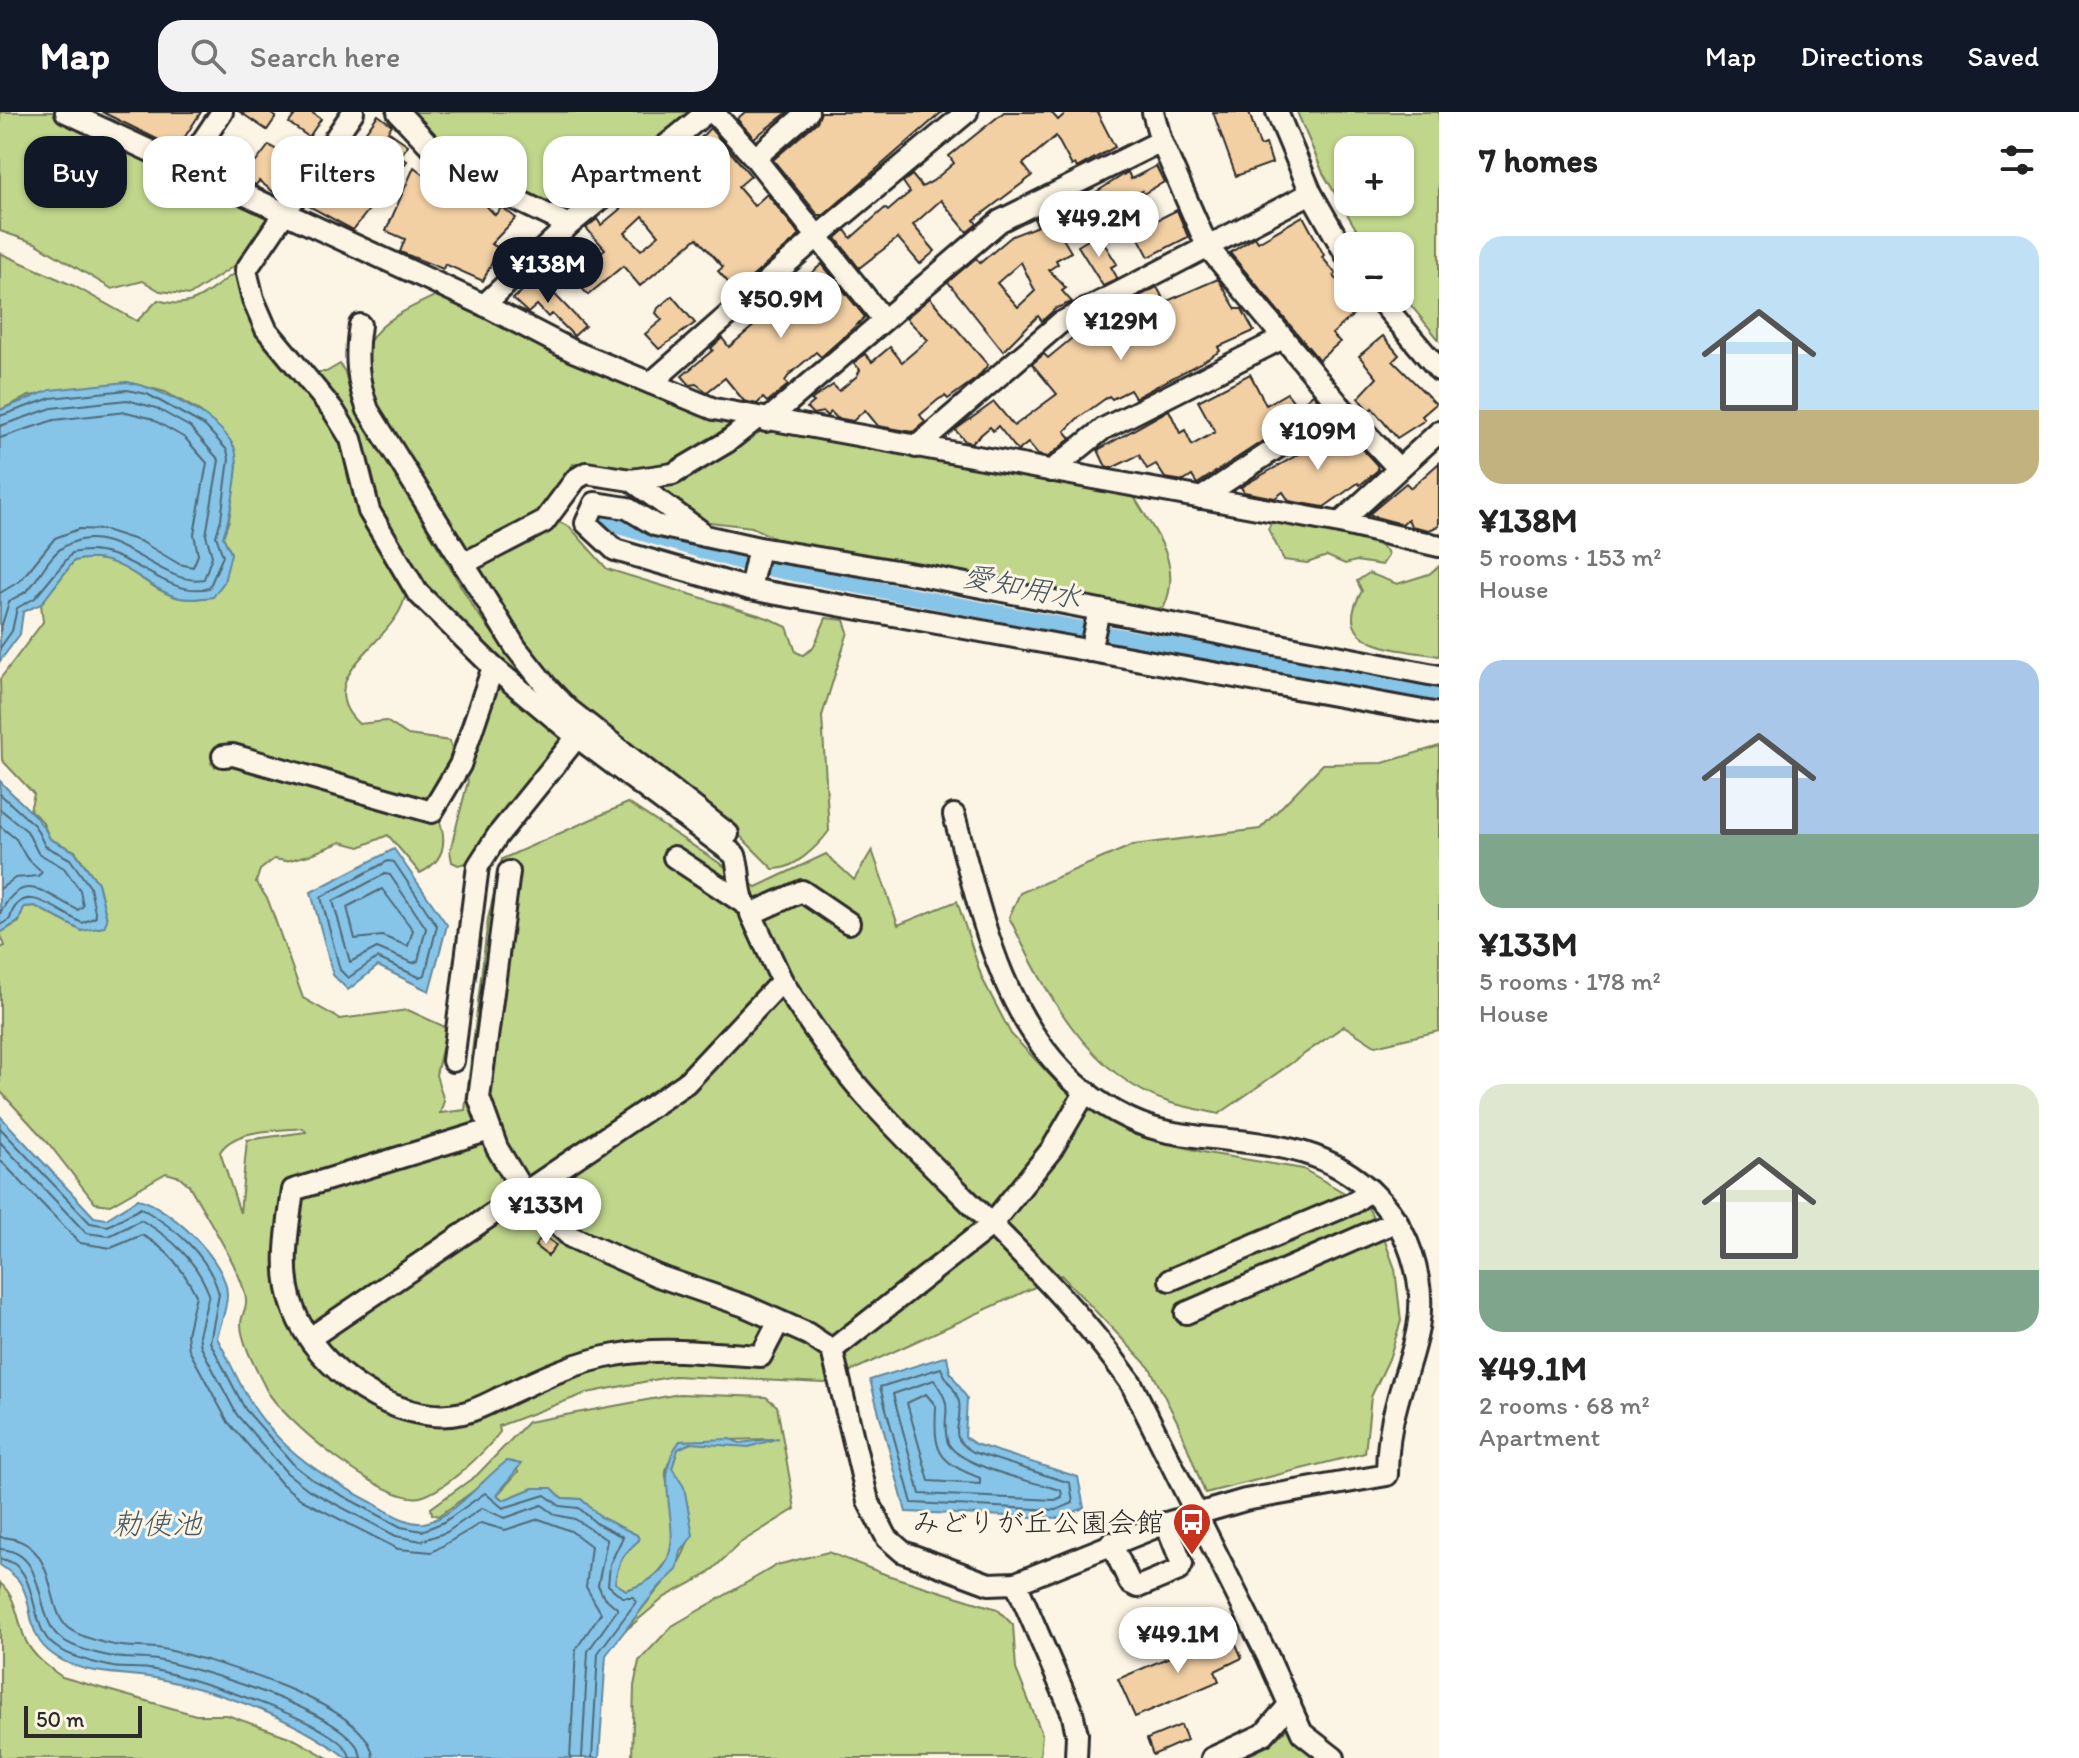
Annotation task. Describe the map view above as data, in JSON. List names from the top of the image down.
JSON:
{
  "water": ["愛知用水", "勅使池"],
  "places": {
    "bus stop": ["みどりが丘公園会館"]
  },
  "scale_bar": "50 m",
  "page": {
    "header": "Map",
    "search": "Search here",
    "nav": ["Map", "Directions", "Saved"],
    "heading": "7 homes",
    "map_buttons": ["+", "−"],
    "chip": [
      "Buy",
      "Rent",
      "Filters",
      "New",
      "Apartment"
    ],
    "price": [
      "¥49.2M",
      "¥138M",
      "¥50.9M",
      "¥129M",
      "¥109M",
      "¥133M",
      "¥49.1M"
    ],
    "list": [
      {
        "name": "¥138M",
        "note": "5 rooms · 153 m² · House"
      },
      {
        "name": "¥133M",
        "note": "5 rooms · 178 m² · House"
      },
      {
        "name": "¥49.1M",
        "note": "2 rooms · 68 m² · Apartment"
      }
    ],
    "scale": "50 m"
  }
}
